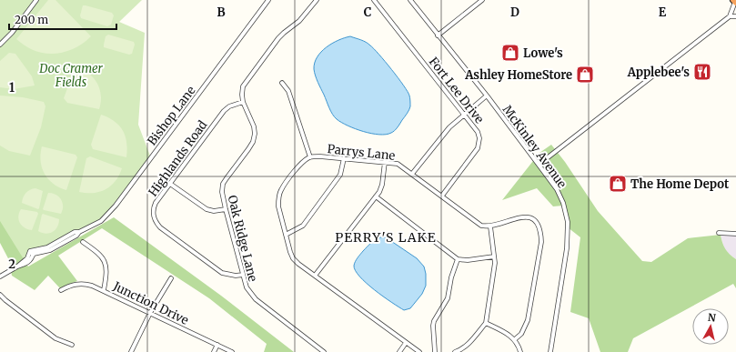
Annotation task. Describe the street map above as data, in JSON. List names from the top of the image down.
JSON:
{
  "streets": {
    "street": [
      "Fort Lee Drive",
      "Bishop Lane",
      "McKinley Avenue",
      "Parrys Lane",
      "Highlands Road",
      "Oak Ridge Lane",
      "Junction Drive"
    ]
  },
  "crossings": [
    ["Fort Lee Drive", "Parrys Lane"],
    ["Highlands Road", "Oak Ridge Lane"]
  ],
  "districts": ["PERRY'S LAKE"],
  "parks": ["Doc Cramer Fields"],
  "places": {
    "shop": ["Lowe's", "Ashley HomeStore", "The Home Depot"],
    "restaurant": ["Applebee's"]
  },
  "scale_bar": "200 m",
  "north": "top",
  "grid": {
    "columns": [
      "B",
      "C",
      "D",
      "E"
    ],
    "rows": ["1", "2"]
  }
}
